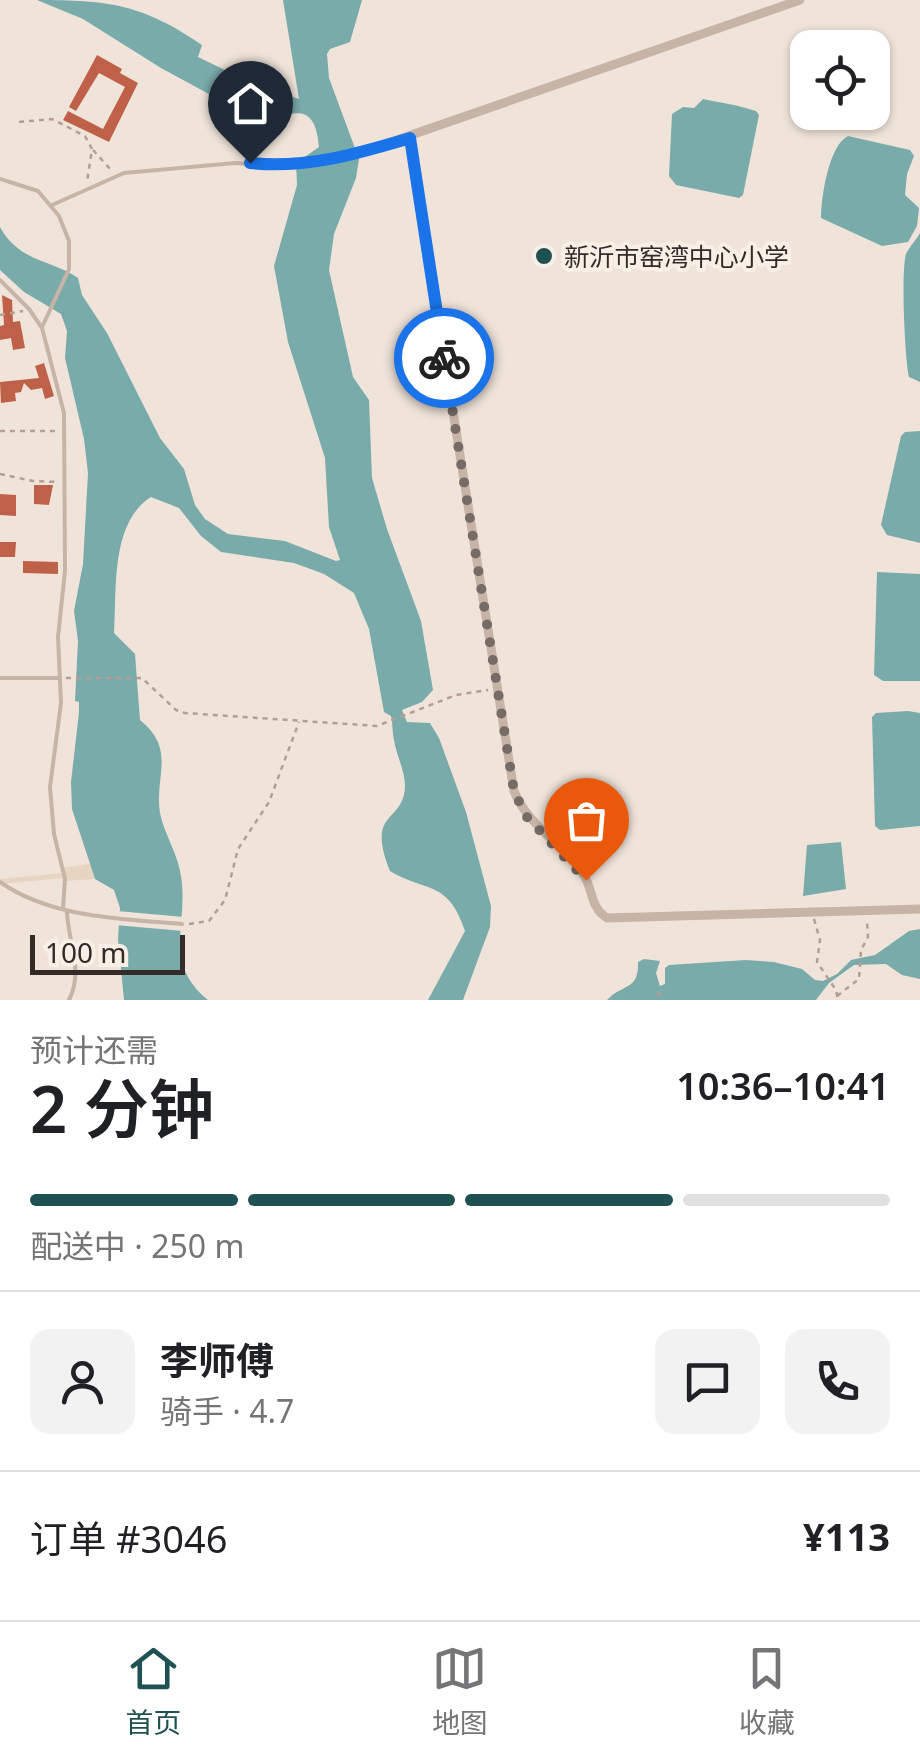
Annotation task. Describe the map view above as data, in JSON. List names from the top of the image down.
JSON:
{
  "places": ["新沂市窑湾中心小学"],
  "scale_bar": "100 m",
  "page": {
    "scale": "100 m",
    "heading": ["2 分钟", "预计还需", "10:36–10:41"],
    "panel": [
      "李师傅",
      "骑手 · 4.7",
      "订单 #3046",
      "¥113"
    ],
    "bar": "配送中 · 250 m",
    "tabs": ["首页", "地图", "收藏"]
  }
}
